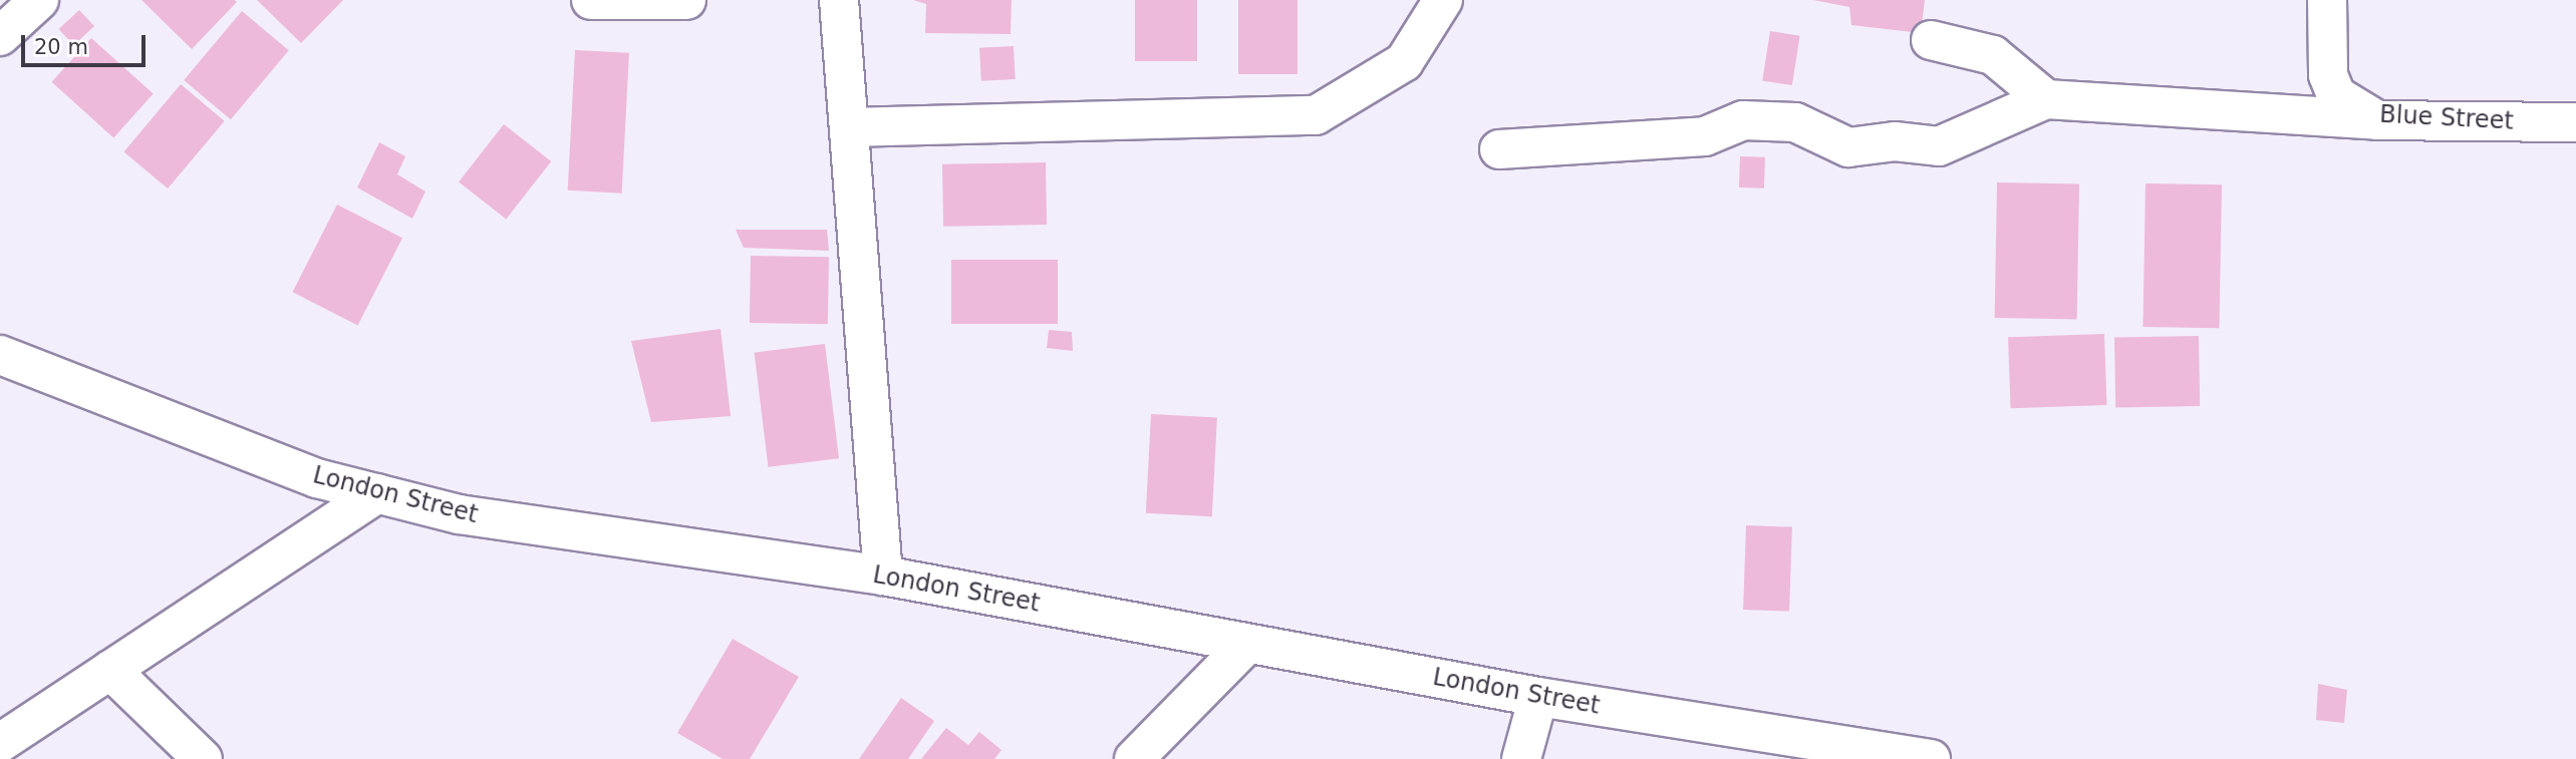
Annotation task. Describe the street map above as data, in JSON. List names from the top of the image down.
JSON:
{
  "streets": {
    "street": ["Blue Street", "London Street"]
  },
  "scale_bar": "20 m"
}
